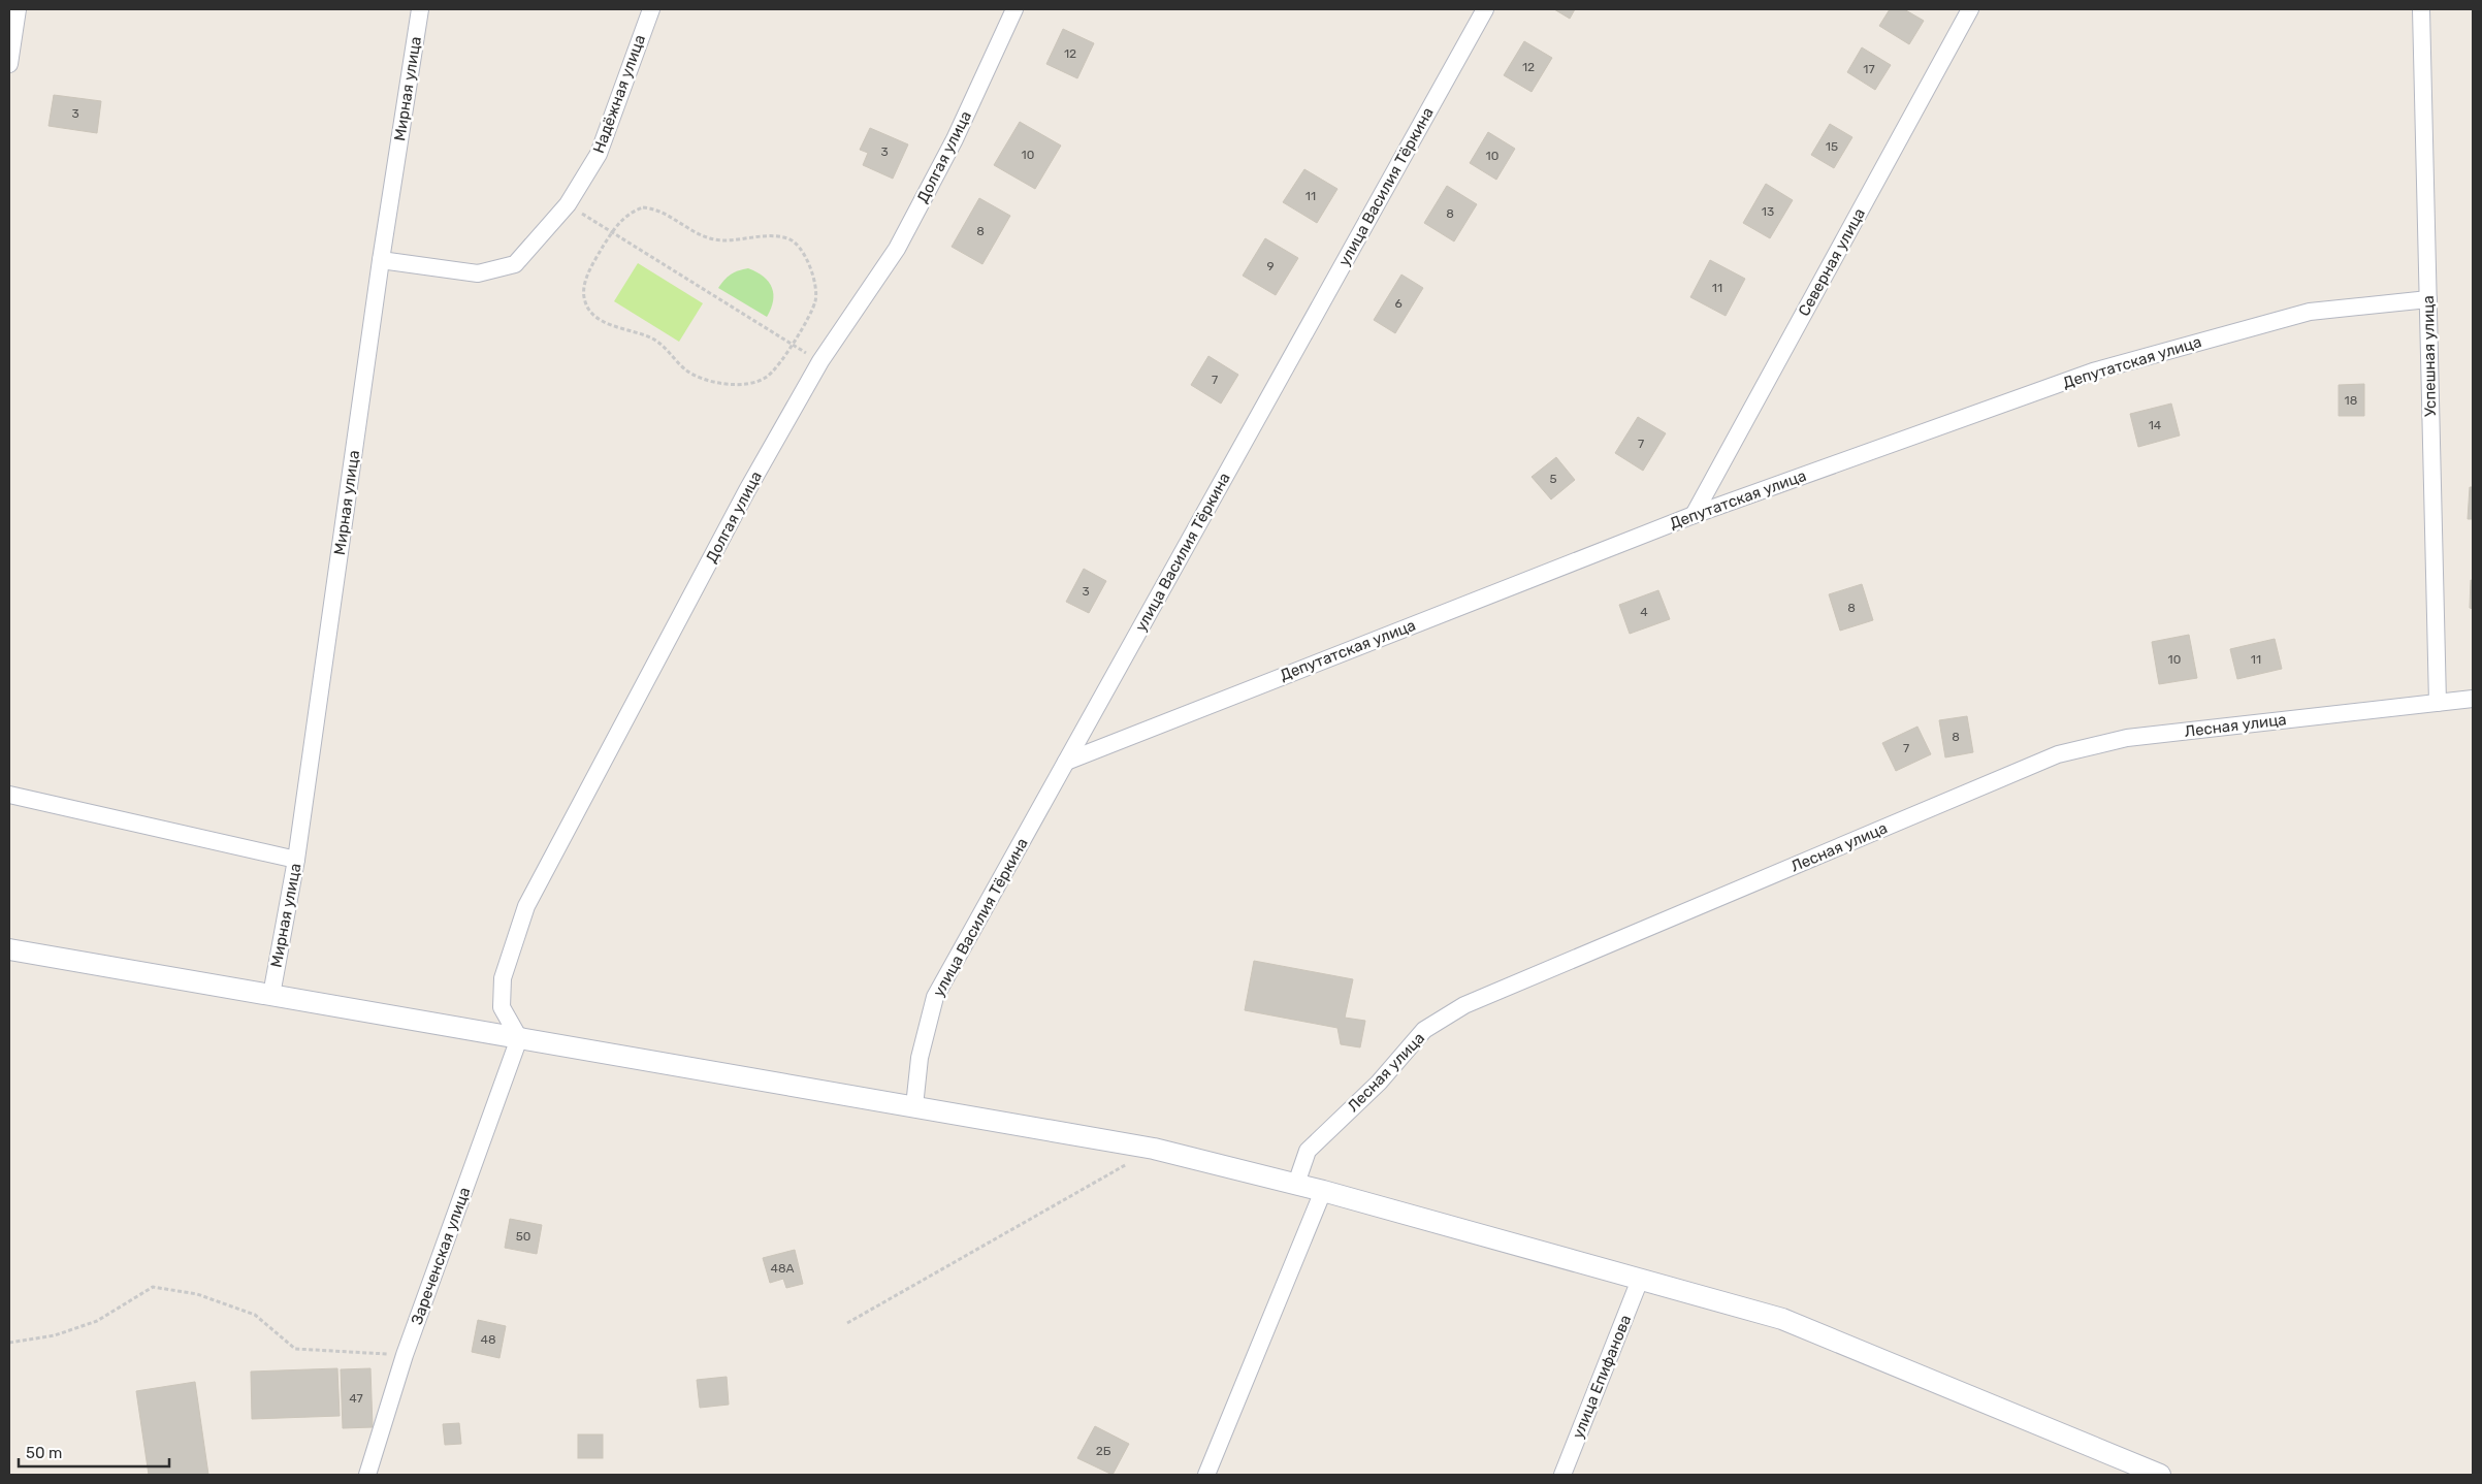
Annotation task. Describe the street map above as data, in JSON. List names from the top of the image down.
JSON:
{
  "streets": {
    "street": [
      "Мирная улица",
      "Надёжная улица",
      "Долгая улица",
      "улица Василия Тёркина",
      "Северная улица",
      "Успешная улица",
      "Депутатская улица",
      "Лесная улица",
      "Зареченская улица",
      "улица Епифанова"
    ]
  },
  "crossings": [
    ["Мирная улица", "Надёжная улица"],
    ["Долгая улица", "Зареченская улица"],
    ["улица Василия Тёркина", "Депутатская улица"],
    ["Северная улица", "Депутатская улица"],
    ["Успешная улица", "Депутатская улица"],
    ["Успешная улица", "Лесная улица"]
  ],
  "house_numbers": [
    "12",
    "12",
    "17",
    "3",
    "15",
    "3",
    "10",
    "10",
    "11",
    "13",
    "8",
    "8",
    "9",
    "11",
    "6",
    "7",
    "18",
    "14",
    "7",
    "5",
    "3",
    "8",
    "4",
    "10",
    "11",
    "8",
    "7",
    "50",
    "48А",
    "48",
    "47",
    "2Б"
  ],
  "scale_bar": "50 m"
}
